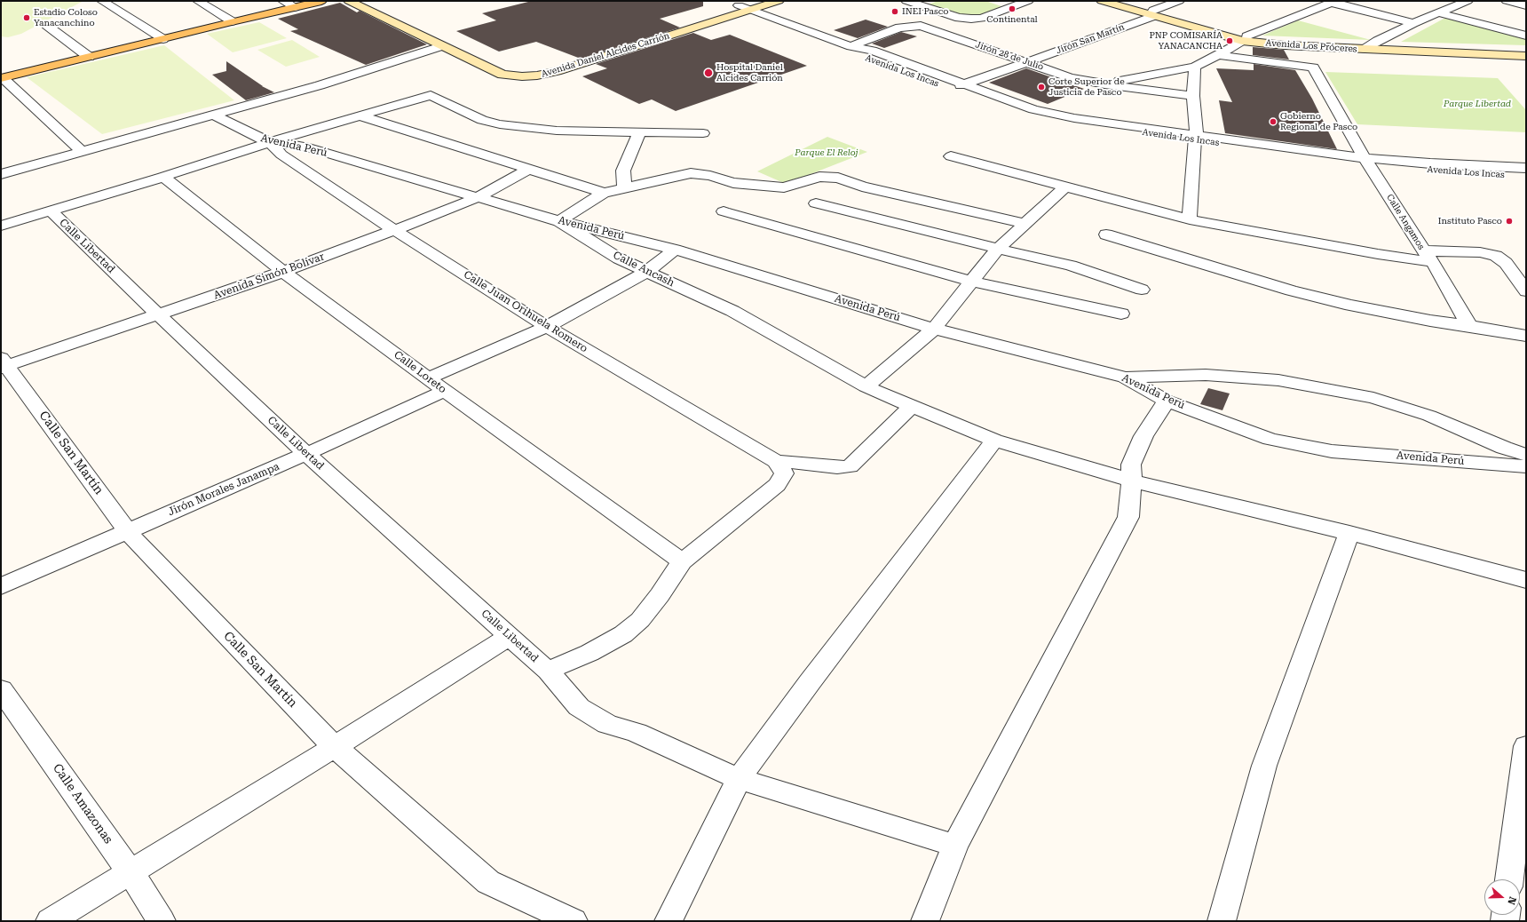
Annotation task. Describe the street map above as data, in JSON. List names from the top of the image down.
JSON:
{
  "streets": {
    "street": [
      "Jirón San Martín",
      "Avenida Los Próceres",
      "Avenida Daniel Alcides Carrión",
      "Jirón 28 de Julio",
      "Avenida Los Incas",
      "Avenida Perú",
      "Calle Angamos",
      "Calle Libertad",
      "Calle Ancash",
      "Avenida Simón Bolívar",
      "Calle Juan Orihuela Romero",
      "Calle Loreto",
      "Calle San Martín",
      "Jirón Morales Janampa",
      "Calle Amazonas"
    ]
  },
  "crossings": [
    ["Jirón San Martín", "Avenida Los Próceres"],
    ["Jirón San Martín", "Jirón 28 de Julio"],
    ["Jirón San Martín", "Avenida Los Incas"],
    ["Avenida Daniel Alcides Carrión", "Avenida Los Incas"],
    ["Jirón 28 de Julio", "Avenida Los Incas"],
    ["Avenida Los Incas", "Calle Angamos"],
    ["Avenida Perú", "Calle Ancash"],
    ["Avenida Perú", "Avenida Simón Bolívar"],
    ["Avenida Perú", "Calle Juan Orihuela Romero"],
    ["Calle Libertad", "Avenida Simón Bolívar"],
    ["Calle Libertad", "Jirón Morales Janampa"],
    ["Avenida Simón Bolívar", "Calle Juan Orihuela Romero"],
    ["Avenida Simón Bolívar", "Calle Loreto"],
    ["Avenida Simón Bolívar", "Calle San Martín"],
    ["Calle Loreto", "Jirón Morales Janampa"],
    ["Calle San Martín", "Jirón Morales Janampa"]
  ],
  "parks": ["Parque Libertad", "Parque El Reloj"],
  "places": [
    "Continental",
    "INEI Pasco",
    "Estadio Coloso Yanacanchino",
    "PNP COMISARÍA YANACANCHA",
    "Hospital Daniel Alcides Carrión",
    "Corte Superior de Justicia de Pasco",
    "Gobierno Regional de Pasco",
    "Instituto Pasco"
  ],
  "north": "right"
}
